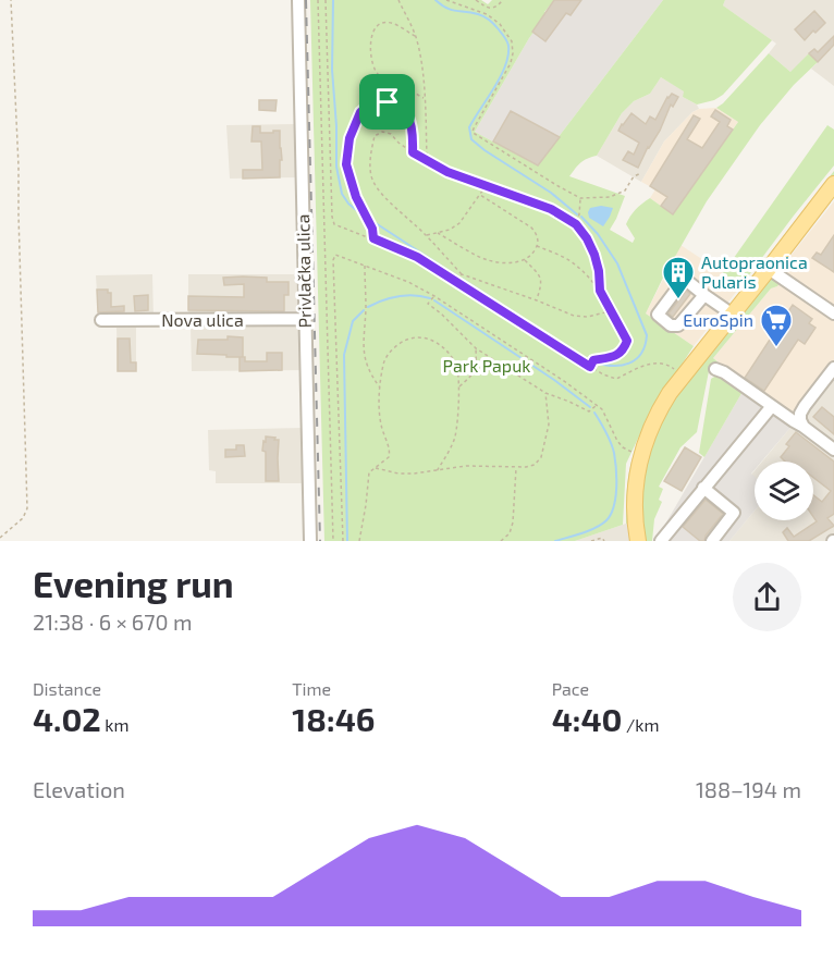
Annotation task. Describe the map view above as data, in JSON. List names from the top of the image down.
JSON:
{
  "streets": {
    "street": ["Privlačka ulica", "Nova ulica"]
  },
  "crossings": [
    ["Privlačka ulica", "Nova ulica"]
  ],
  "parks": ["Park Papuk"],
  "places": {
    "building": ["Autopraonica Pularis"],
    "supermarket": ["EuroSpin"]
  },
  "page": {
    "heading": ["Evening run", "21:38 · 6 × 670 m"],
    "stats": [
      ["Distance", "4.02 km"],
      ["Time", "18:46"],
      ["Pace", "4:40 /km"]
    ],
    "chart": ["Elevation", "188–194 m"]
  }
}
